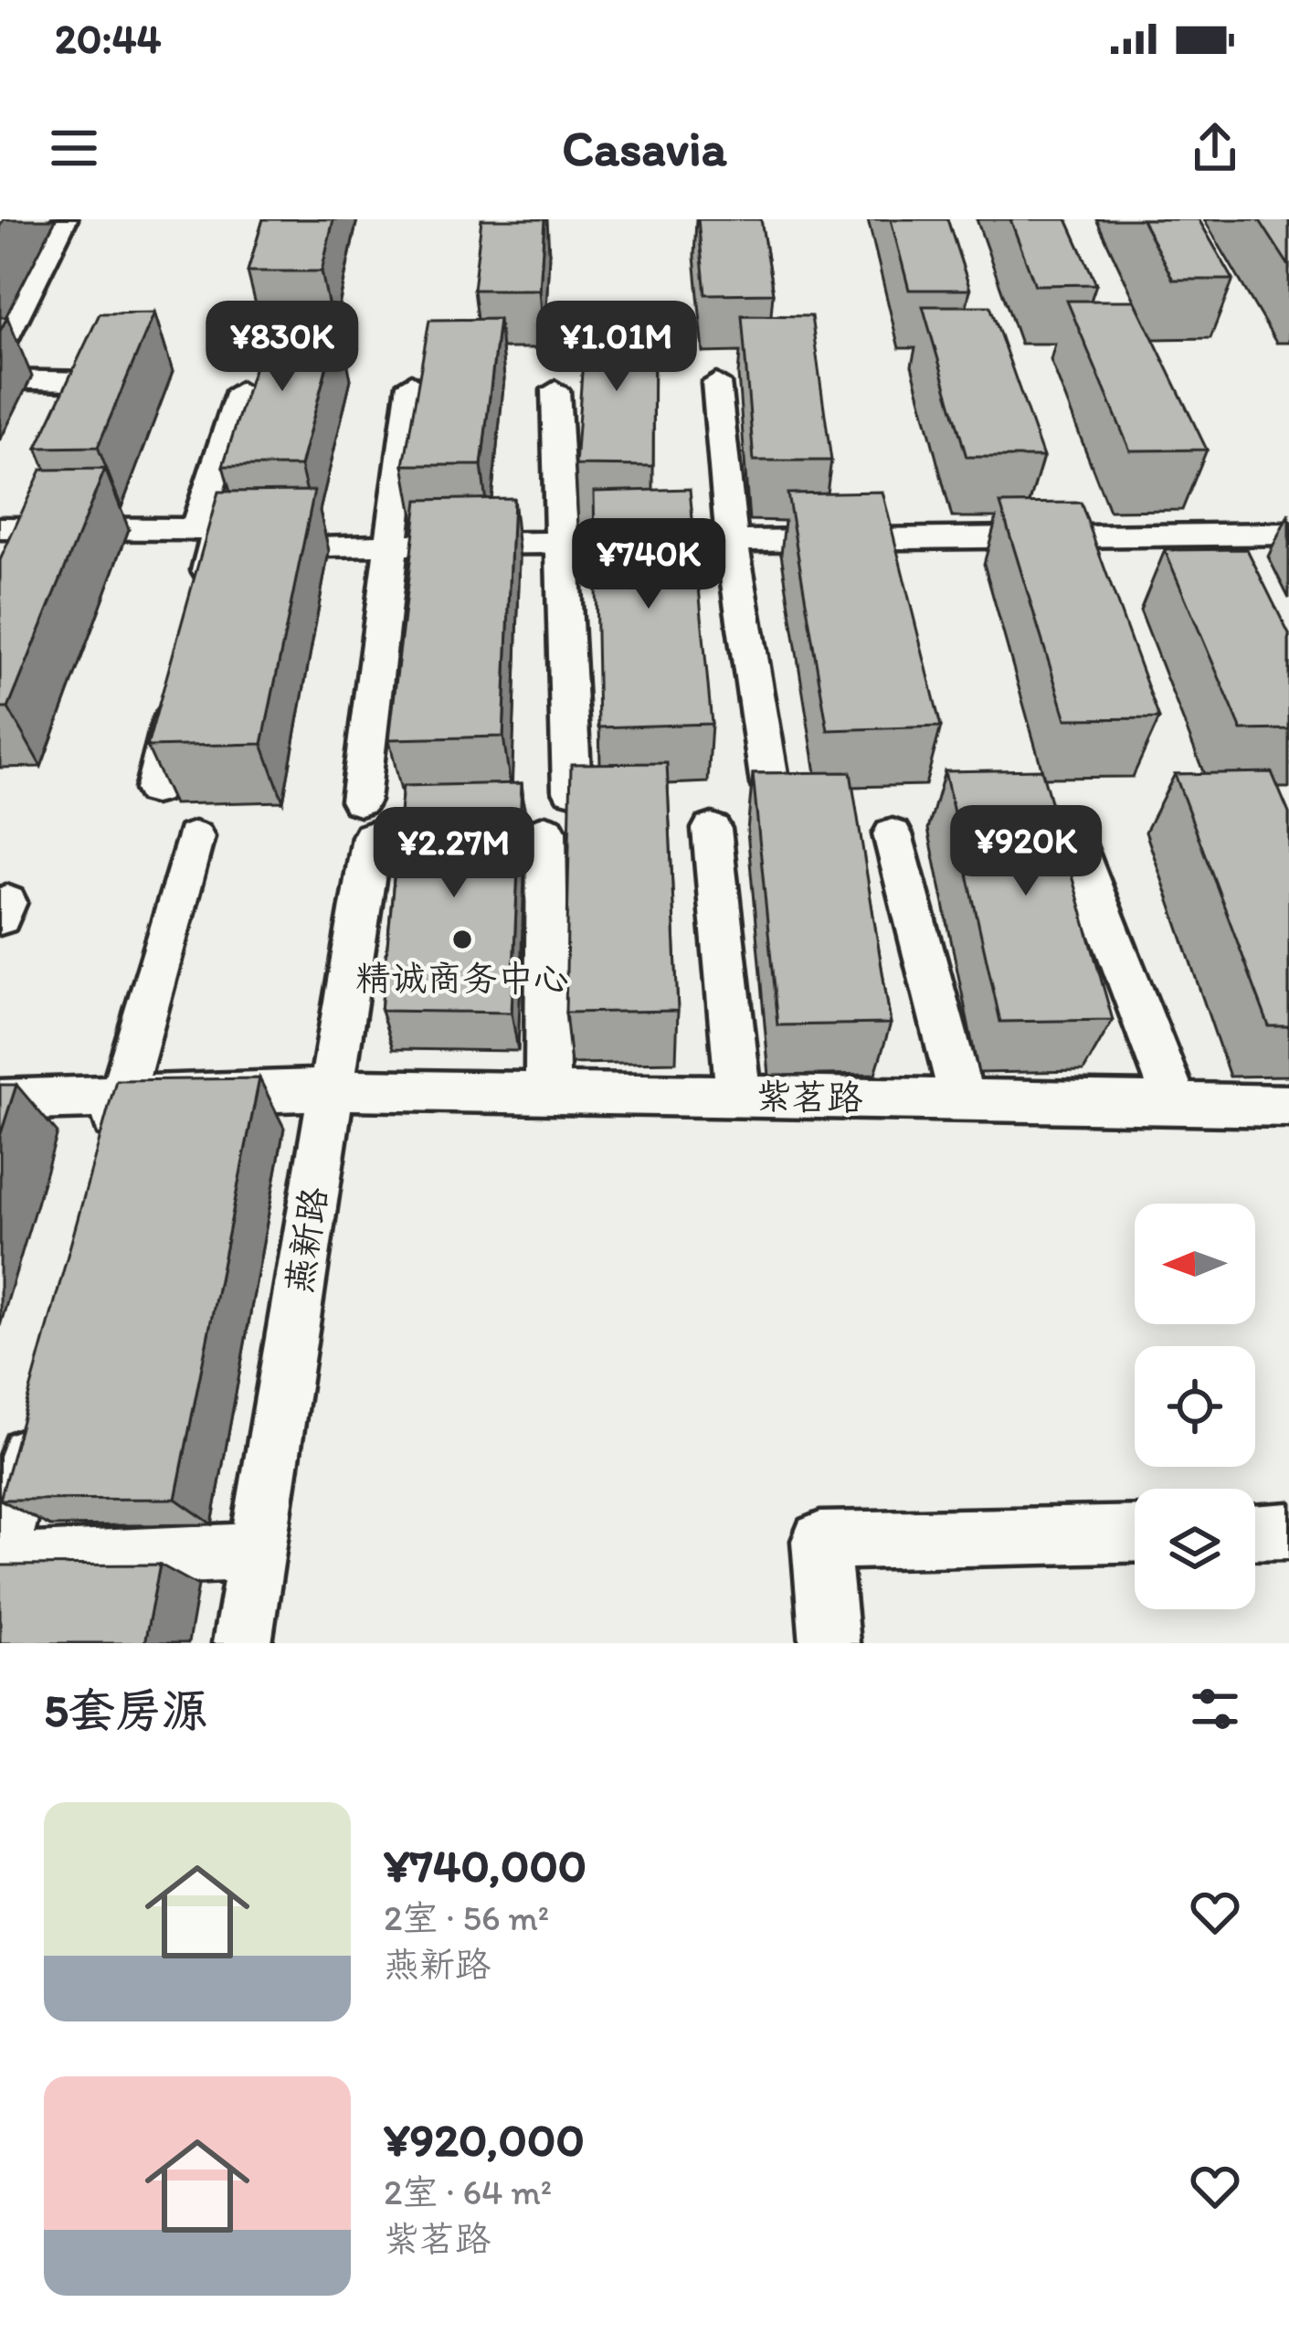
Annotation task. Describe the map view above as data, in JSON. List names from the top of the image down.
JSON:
{
  "streets": {
    "street": ["紫茗路", "燕新路"]
  },
  "crossings": [
    ["紫茗路", "燕新路"]
  ],
  "places": ["精诚商务中心"],
  "north": "left",
  "page": {
    "status": "20:44",
    "header": "Casavia",
    "price": [
      "¥830K",
      "¥1.01M",
      "¥740K",
      "¥920K",
      "¥2.27M"
    ],
    "heading": "5套房源",
    "list": [
      {
        "name": "¥740,000",
        "note": "2室 · 56 m² · 燕新路"
      },
      {
        "name": "¥920,000",
        "note": "2室 · 64 m² · 紫茗路"
      }
    ]
  }
}
